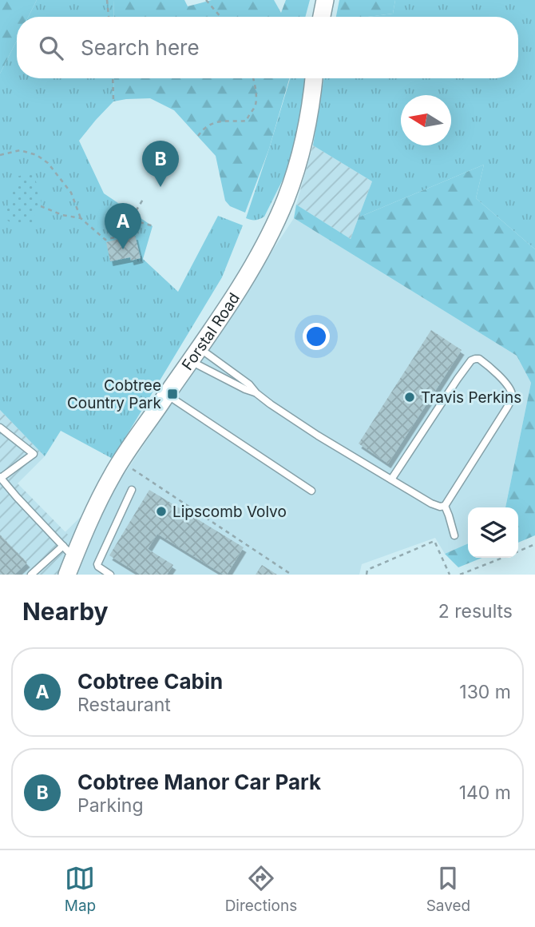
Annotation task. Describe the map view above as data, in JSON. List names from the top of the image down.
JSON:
{
  "streets": {
    "street": ["Forstal Road"]
  },
  "places": {
    "transit": ["Cobtree Country Park"],
    "other": ["Travis Perkins", "Lipscomb Volvo"]
  },
  "north": "left",
  "page": {
    "search": "Search here",
    "pins": ["B", "A"],
    "heading": ["Nearby", "2 results"],
    "list": [
      {
        "mark": "A",
        "name": "Cobtree Cabin",
        "note": "Restaurant",
        "value": "130 m"
      },
      {
        "mark": "B",
        "name": "Cobtree Manor Car Park",
        "note": "Parking",
        "value": "140 m"
      }
    ],
    "nav": ["Map", "Directions", "Saved"]
  }
}
